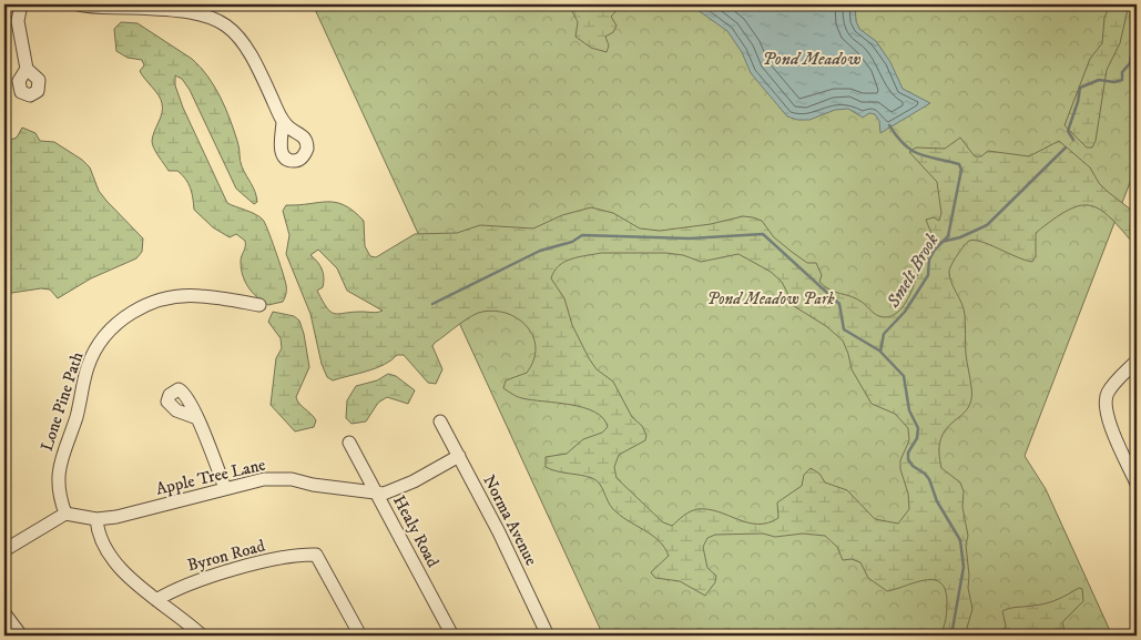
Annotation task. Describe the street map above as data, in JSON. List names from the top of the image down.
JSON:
{
  "streets": {
    "street": [
      "Lone Pine Path",
      "Apple Tree Lane",
      "Norma Avenue",
      "Healy Road",
      "Byron Road"
    ]
  },
  "crossings": [
    ["Lone Pine Path", "Apple Tree Lane"],
    ["Apple Tree Lane", "Norma Avenue"],
    ["Apple Tree Lane", "Healy Road"]
  ],
  "water": ["Pond Meadow", "Smelt Brook"],
  "parks": ["Pond Meadow Park"]
}
